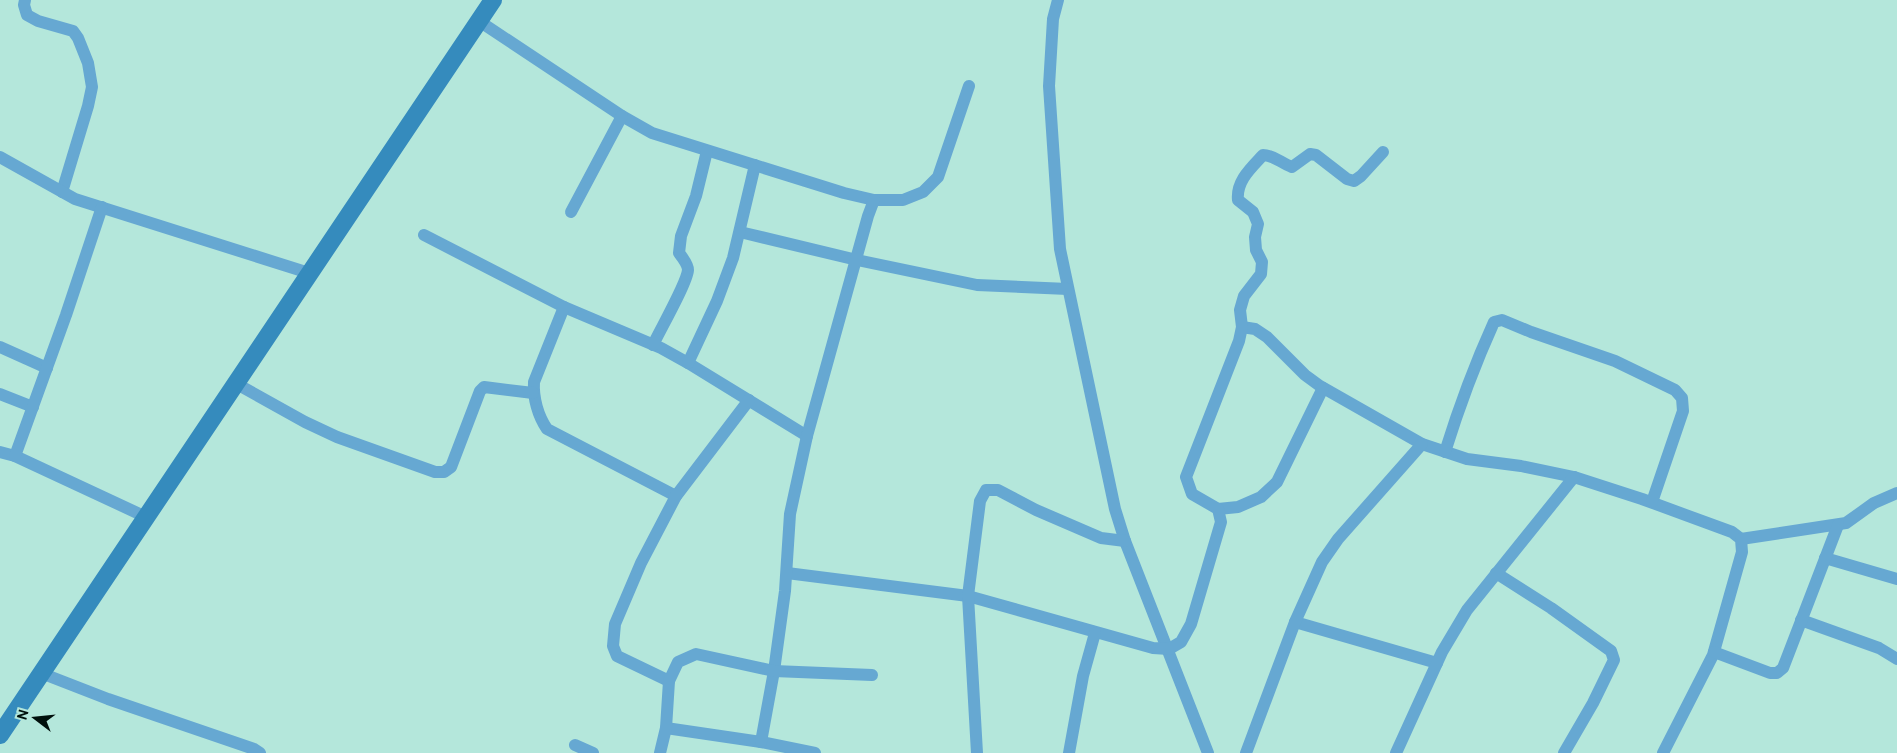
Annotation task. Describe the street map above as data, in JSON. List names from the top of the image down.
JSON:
{
  "north": "left"
}
